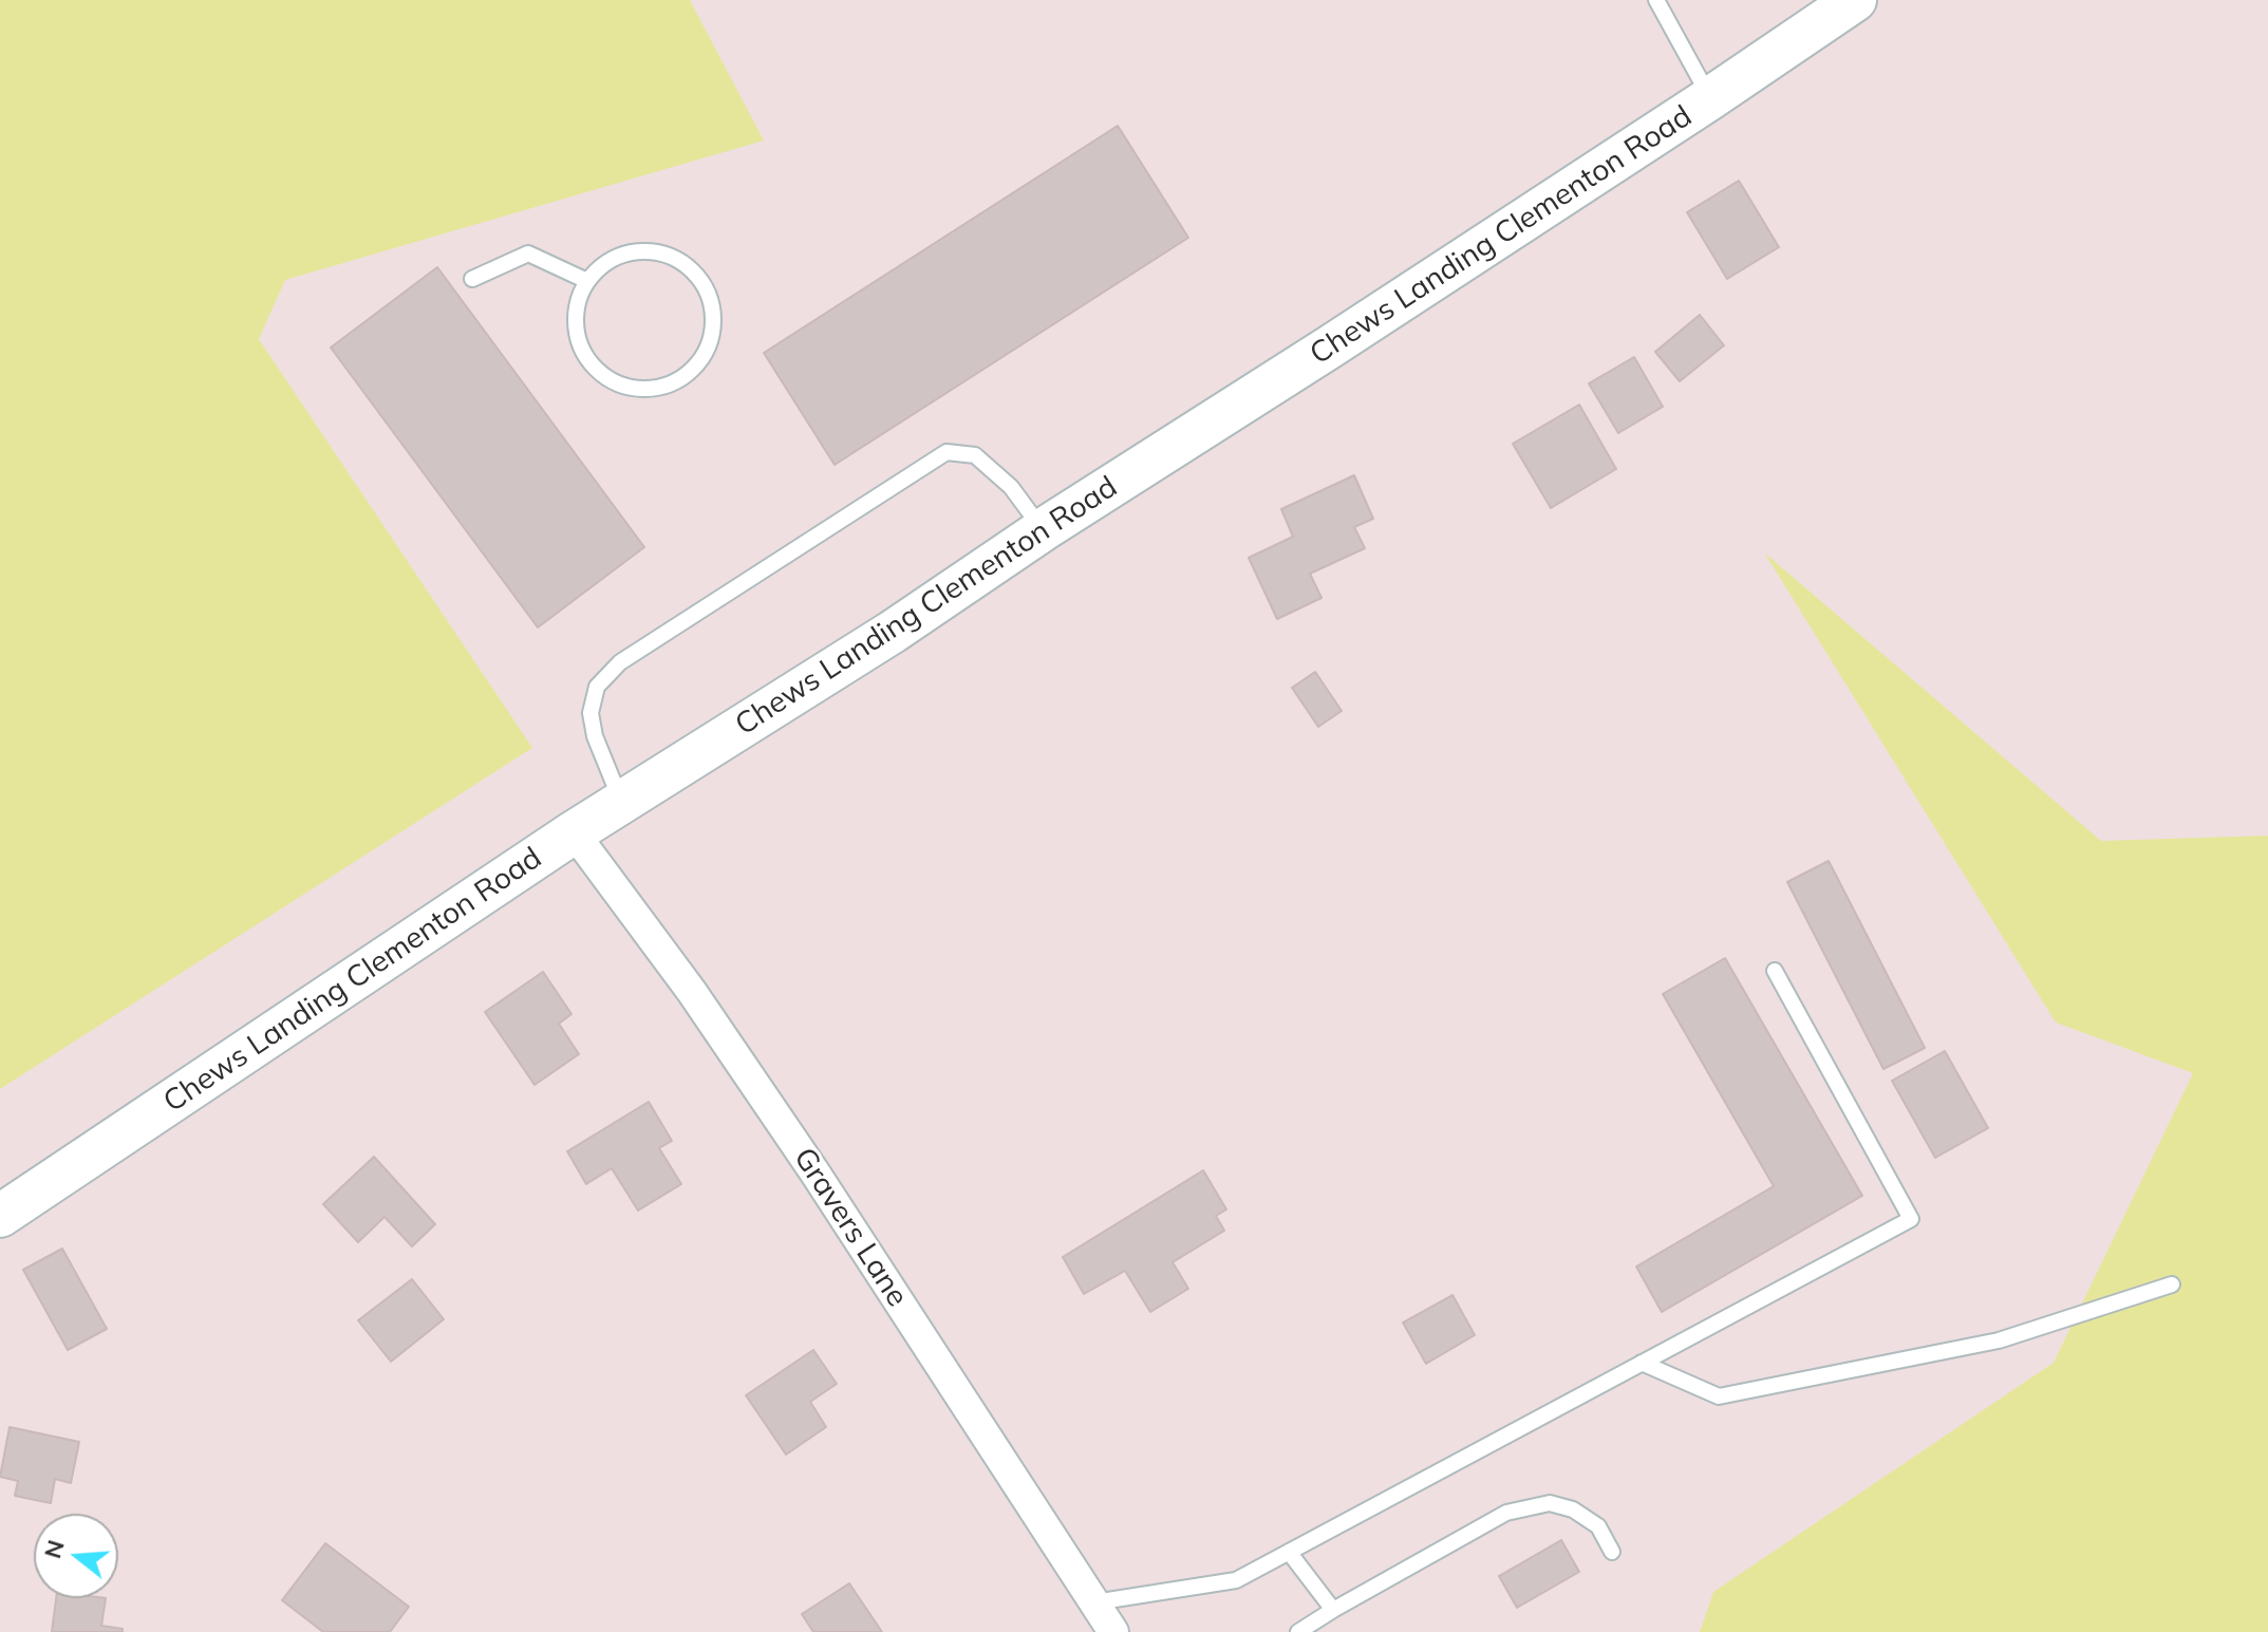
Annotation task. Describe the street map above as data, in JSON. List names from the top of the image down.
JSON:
{
  "streets": {
    "main road": ["Chews Landing Clementon Road"],
    "street": ["Gravers Lane"]
  },
  "crossings": [
    ["Chews Landing Clementon Road", "Gravers Lane"]
  ],
  "north": "left"
}
